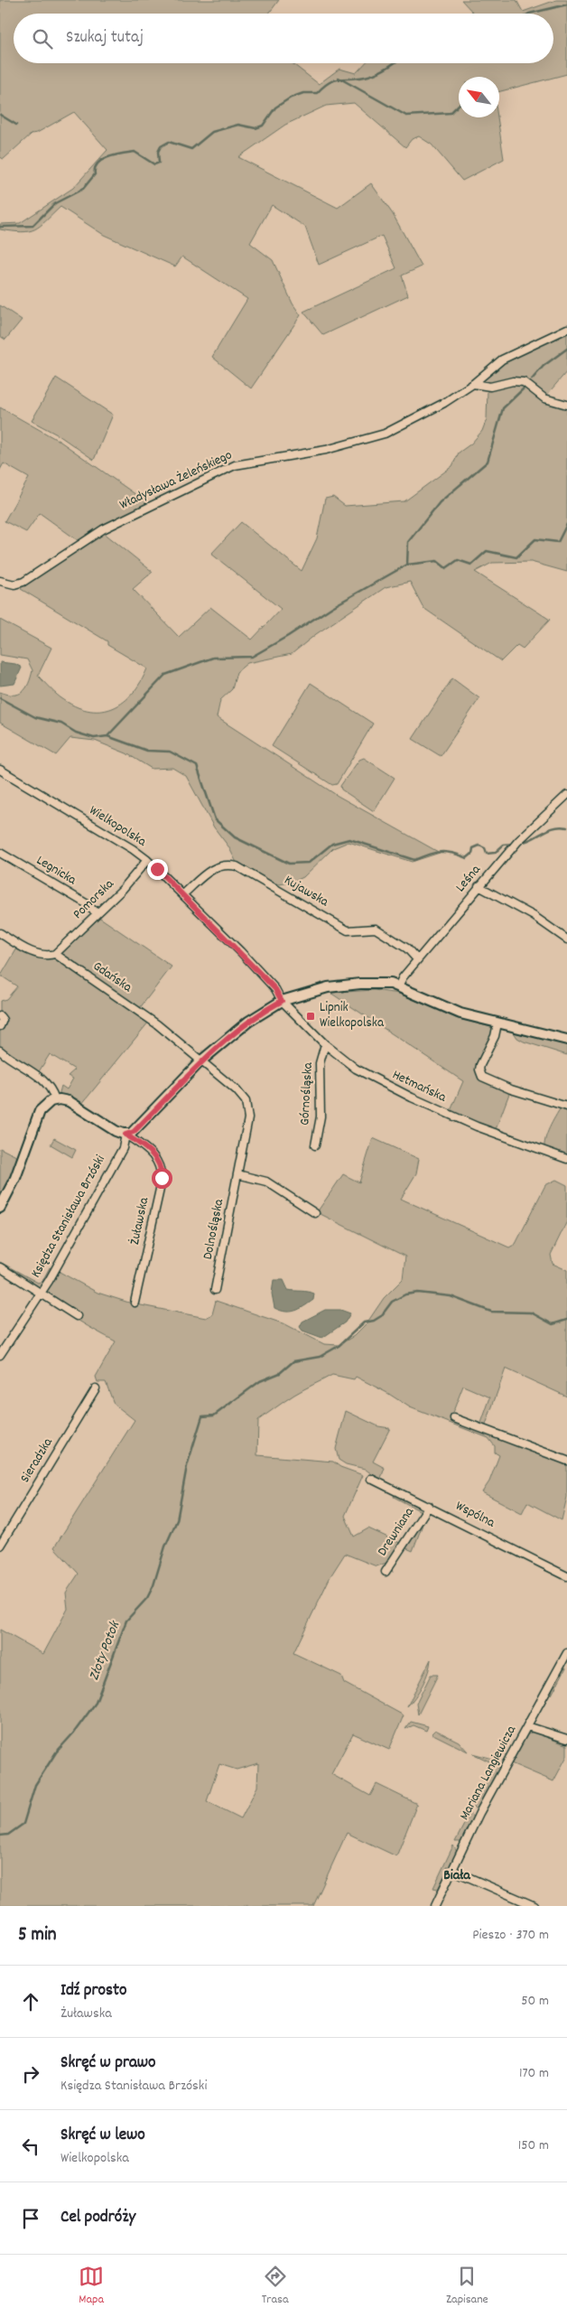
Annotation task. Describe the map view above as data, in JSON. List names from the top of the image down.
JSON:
{
  "streets": {
    "street": [
      "Władysława Żeleńskiego",
      "Wielkopolska",
      "Legnicka",
      "Leśna",
      "Kujawska",
      "Pomorska",
      "Gdańska",
      "Hetmańska",
      "Górnośląska",
      "Księdza Stanisława Brzóski",
      "Żuławska",
      "Dolnośląska",
      "Sieradzka",
      "Wspólna",
      "Drewniana",
      "Mariana Langiewicza"
    ]
  },
  "crossings": [
    ["Wielkopolska", "Kujawska"],
    ["Wielkopolska", "Pomorska"],
    ["Wielkopolska", "Hetmańska"],
    ["Legnicka", "Pomorska"],
    ["Leśna", "Kujawska"],
    ["Pomorska", "Gdańska"],
    ["Gdańska", "Dolnośląska"],
    ["Hetmańska", "Górnośląska"],
    ["Księdza Stanisława Brzóski", "Żuławska"],
    ["Wspólna", "Drewniana"]
  ],
  "districts": ["Biała"],
  "water": ["Złoty Potok"],
  "places": {
    "transit": ["Lipnik Wielkopolska"]
  },
  "north": "top left",
  "page": {
    "search": "Szukaj tutaj",
    "heading": ["5 min", "Pieszo · 370 m"],
    "list": [
      ["Idź prosto", "Żuławska", "50 m"],
      ["Skręć w prawo", "Księdza Stanisława Brzóski", "170 m"],
      ["Skręć w lewo", "Wielkopolska", "150 m"],
      "Cel podróży"
    ],
    "nav": ["Mapa", "Trasa", "Zapisane"]
  }
}
